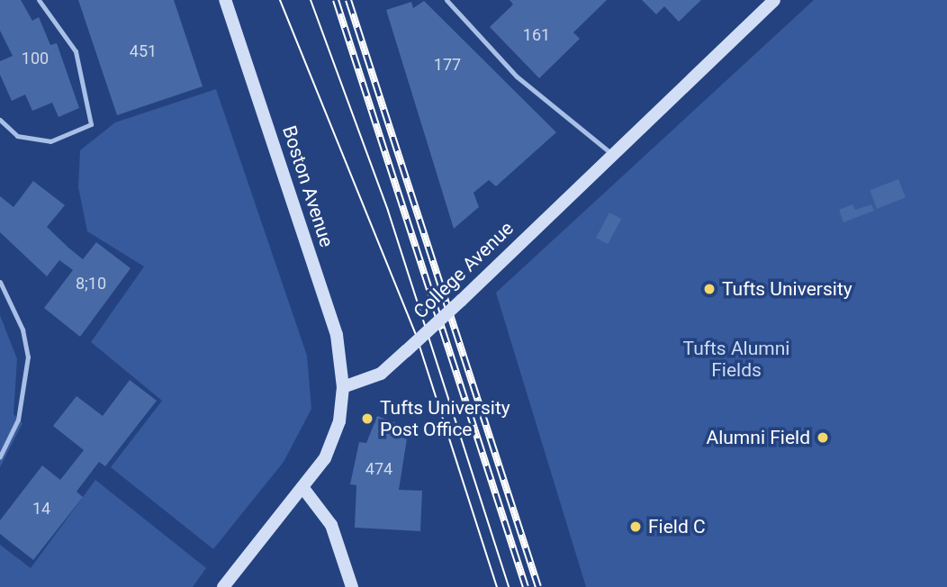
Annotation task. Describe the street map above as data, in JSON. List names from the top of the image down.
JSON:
{
  "streets": {
    "street": ["Boston Avenue", "College Avenue"]
  },
  "crossings": [
    ["Boston Avenue", "College Avenue"]
  ],
  "parks": ["Tufts Alumni Fields"],
  "places": [
    "Tufts University",
    "Tufts University Post Office",
    "Alumni Field",
    "Field C"
  ],
  "house_numbers": [
    "161",
    "451",
    "100",
    "177",
    "8;10",
    "474",
    "14"
  ]
}
